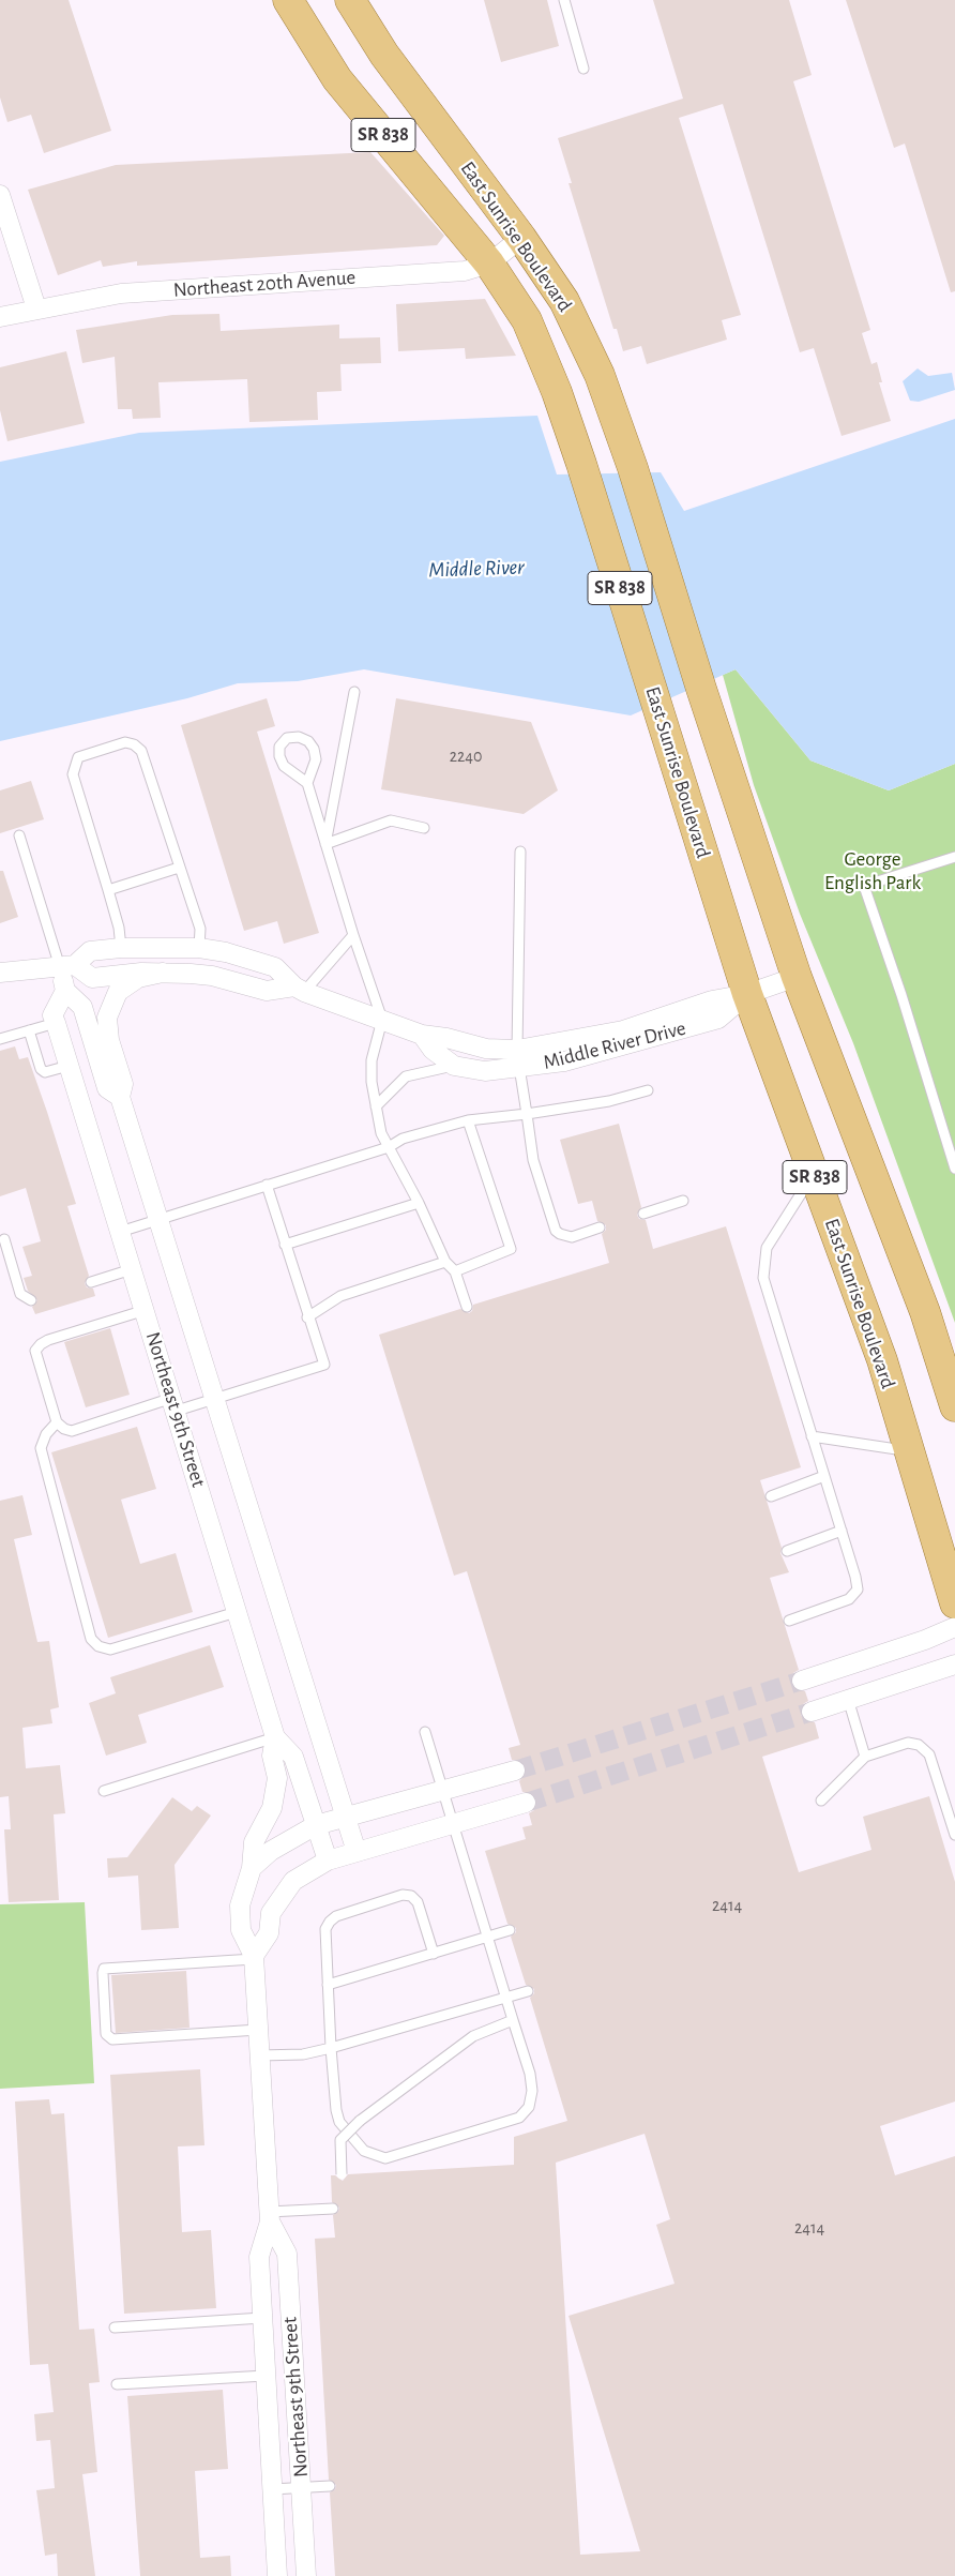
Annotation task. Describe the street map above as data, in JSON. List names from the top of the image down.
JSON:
{
  "streets": {
    "main road": ["SR 838", "East Sunrise Boulevard"],
    "street": ["Northeast 20th Avenue", "Middle River Drive", "Northeast 9th Street"]
  },
  "crossings": [
    ["East Sunrise Boulevard", "Northeast 20th Avenue"],
    ["East Sunrise Boulevard", "Middle River Drive"],
    ["Middle River Drive", "Northeast 9th Street"]
  ],
  "water": ["Middle River"],
  "parks": ["George English Park"],
  "house_numbers": ["2240", "2414", "2414"]
}
